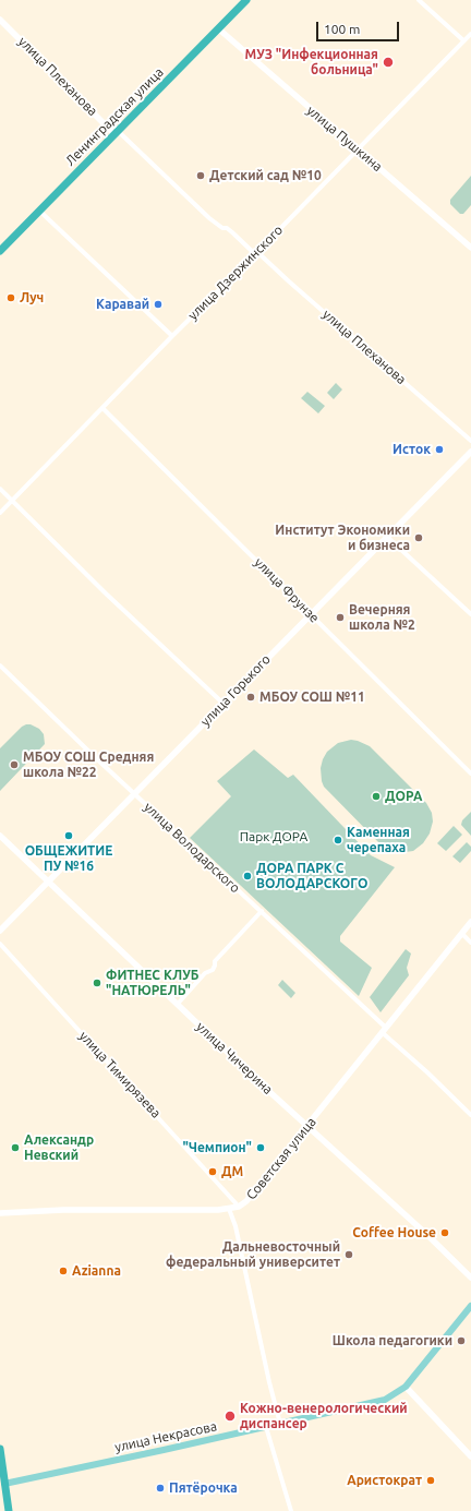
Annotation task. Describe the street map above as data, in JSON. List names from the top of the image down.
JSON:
{
  "streets": {
    "highway": ["Ленинградская улица"],
    "main road": [
      "улица Плеханова",
      "улица Пушкина",
      "улица Горького",
      "улица Чичерина",
      "Советская улица",
      "улица Некрасова"
    ],
    "street": [
      "улица Дзержинского",
      "улица Фрунзе",
      "улица Володарского",
      "улица Тимирязева"
    ]
  },
  "crossings": [
    ["улица Плеханова", "Ленинградская улица"],
    ["улица Плеханова", "улица Дзержинского"],
    ["Ленинградская улица", "улица Пушкина"],
    ["улица Пушкина", "улица Дзержинского"],
    ["улица Дзержинского", "улица Фрунзе"],
    ["улица Фрунзе", "улица Горького"],
    ["улица Горького", "улица Володарского"],
    ["улица Горького", "улица Чичерина"],
    ["улица Володарского", "Советская улица"],
    ["улица Чичерина", "Советская улица"],
    ["улица Тимирязева", "Советская улица"]
  ],
  "parks": ["Парк ДОРА"],
  "places": [
    "МУЗ \"Инфекционная больница\"",
    "Детский сад №10",
    "Луч",
    "Каравай",
    "Исток",
    "Институт Экономики и бизнеса",
    "Вечерняя школа №2",
    "МБОУ СОШ №11",
    "МБОУ СОШ Средняя школа №22",
    "ДОРА",
    "ОБЩЕЖИТИЕ ПУ №16",
    "Каменная черепаха",
    "ДОРА ПАРК С ВОЛОДАРСКОГО",
    "ФИТНЕС КЛУБ \"НАТЮРЕЛЬ\"",
    "Александр Невский",
    "\"Чемпион\"",
    "ДМ",
    "Coffee House",
    "Дальневосточный федеральный университет",
    "Azianna",
    "Школа педагогики",
    "Кожно-венерологический диспансер",
    "Аристократ",
    "Пятёрочка"
  ],
  "scale_bar": "100 m"
}
